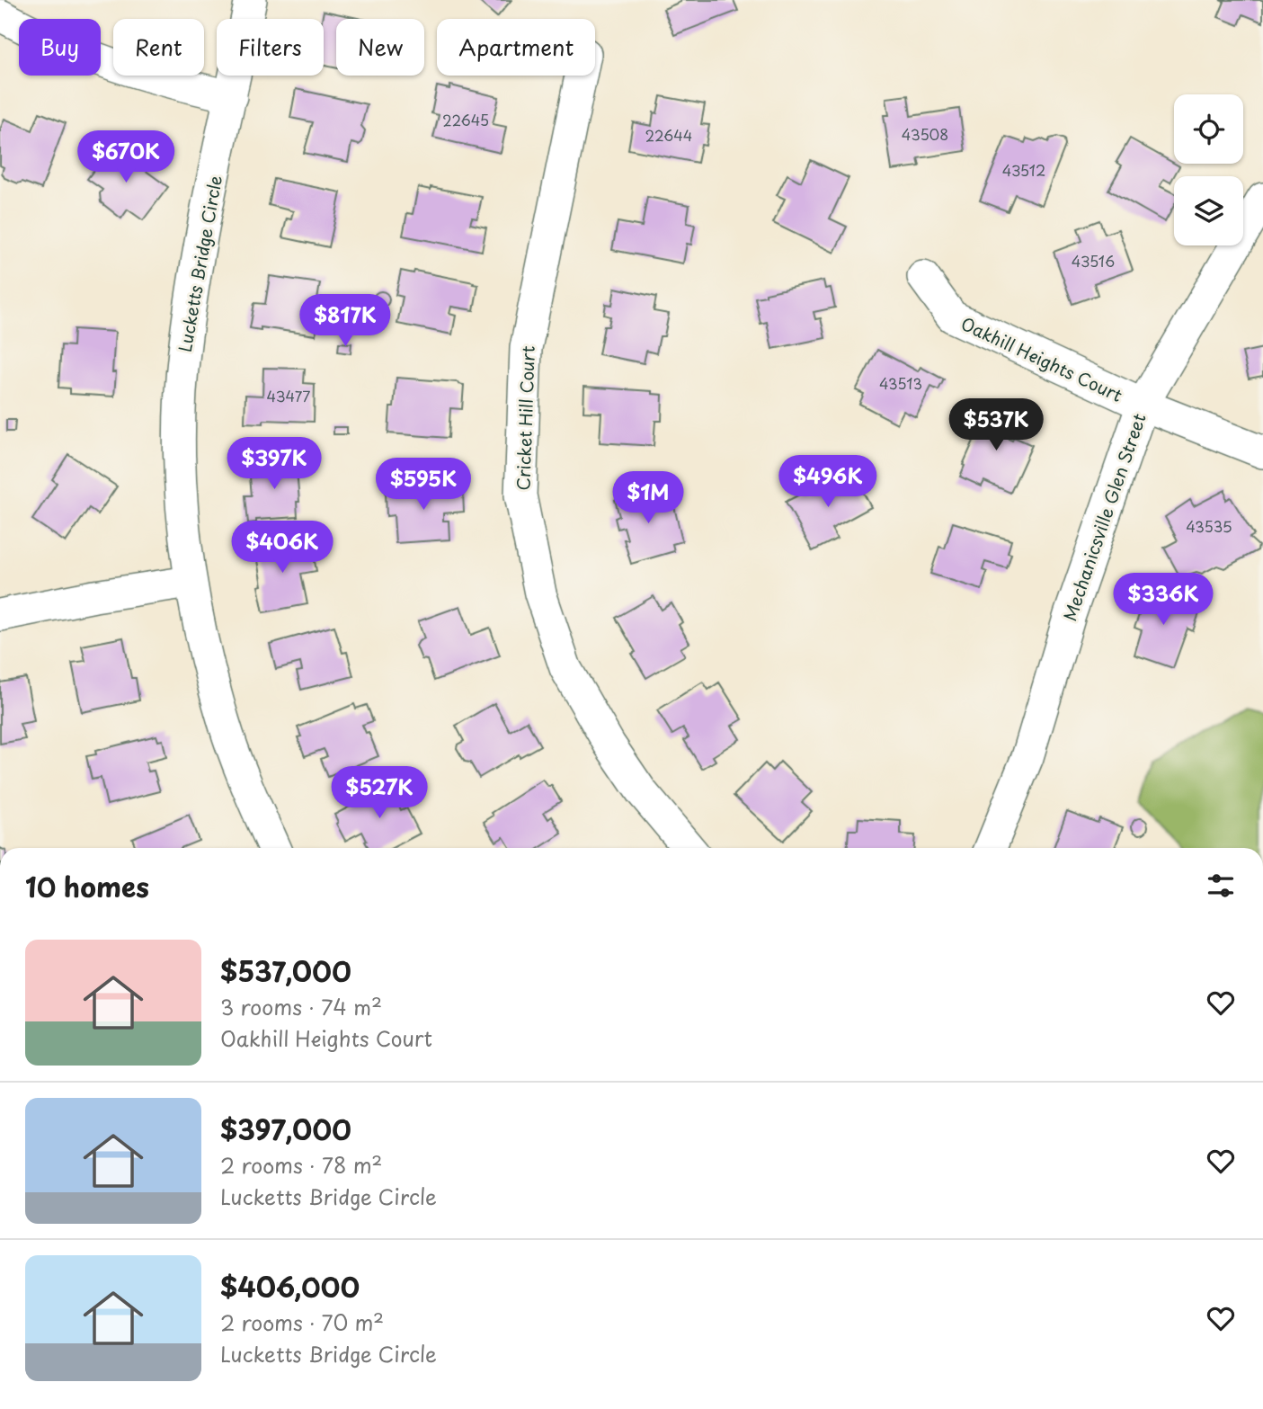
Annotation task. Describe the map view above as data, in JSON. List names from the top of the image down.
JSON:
{
  "streets": {
    "street": [
      "Lucketts Bridge Circle",
      "Oakhill Heights Court",
      "Cricket Hill Court",
      "Mechanicsville Glen Street"
    ]
  },
  "crossings": [
    ["Oakhill Heights Court", "Mechanicsville Glen Street"]
  ],
  "house_numbers": [
    "22645",
    "43508",
    "22644",
    "43512",
    "43516",
    "43513",
    "43477",
    "43535"
  ],
  "page": {
    "chip": [
      "Buy",
      "Rent",
      "Filters",
      "New",
      "Apartment"
    ],
    "price": [
      "$670K",
      "$817K",
      "$537K",
      "$397K",
      "$496K",
      "$595K",
      "$1M",
      "$406K",
      "$336K",
      "$527K"
    ],
    "heading": "10 homes",
    "list": [
      {
        "name": "$537,000",
        "note": "3 rooms · 74 m² · Oakhill Heights Court"
      },
      {
        "name": "$397,000",
        "note": "2 rooms · 78 m² · Lucketts Bridge Circle"
      },
      {
        "name": "$406,000",
        "note": "2 rooms · 70 m² · Lucketts Bridge Circle"
      }
    ]
  }
}
